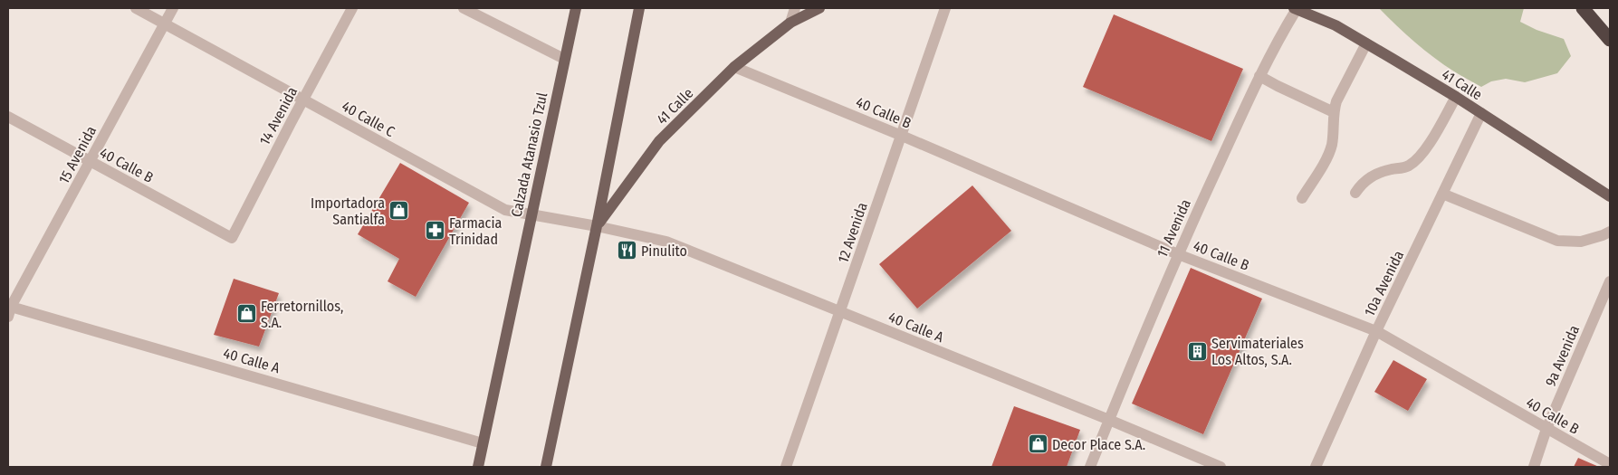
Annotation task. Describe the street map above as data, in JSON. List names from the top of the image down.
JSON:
{
  "streets": {
    "main road": ["41 Calle", "Calzada Atanasio Tzul"],
    "street": [
      "40 Calle B",
      "14 Avenida",
      "40 Calle C",
      "15 Avenida",
      "11 Avenida",
      "12 Avenida",
      "10a Avenida",
      "40 Calle A",
      "9a Avenida"
    ]
  },
  "crossings": [
    ["41 Calle", "40 Calle B"],
    ["41 Calle", "40 Calle C"],
    ["41 Calle", "11 Avenida"],
    ["41 Calle", "10a Avenida"],
    ["41 Calle", "40 Calle A"],
    ["40 Calle B", "14 Avenida"],
    ["40 Calle B", "15 Avenida"],
    ["40 Calle B", "11 Avenida"],
    ["40 Calle B", "12 Avenida"],
    ["40 Calle B", "10a Avenida"],
    ["40 Calle B", "9a Avenida"],
    ["14 Avenida", "40 Calle C"],
    ["40 Calle C", "15 Avenida"],
    ["40 Calle C", "Calzada Atanasio Tzul"],
    ["40 Calle C", "40 Calle A"],
    ["15 Avenida", "40 Calle A"],
    ["Calzada Atanasio Tzul", "40 Calle A"],
    ["11 Avenida", "40 Calle A"],
    ["12 Avenida", "40 Calle A"]
  ],
  "places": {
    "shop": ["Importadora Santialfa", "Ferretornillos, S.A.", "Decor Place S.A."],
    "pharmacy": ["Farmacia Trinidad"],
    "restaurant": ["Pinulito"],
    "building": ["Servimateriales Los Altos, S.A."]
  }
}
